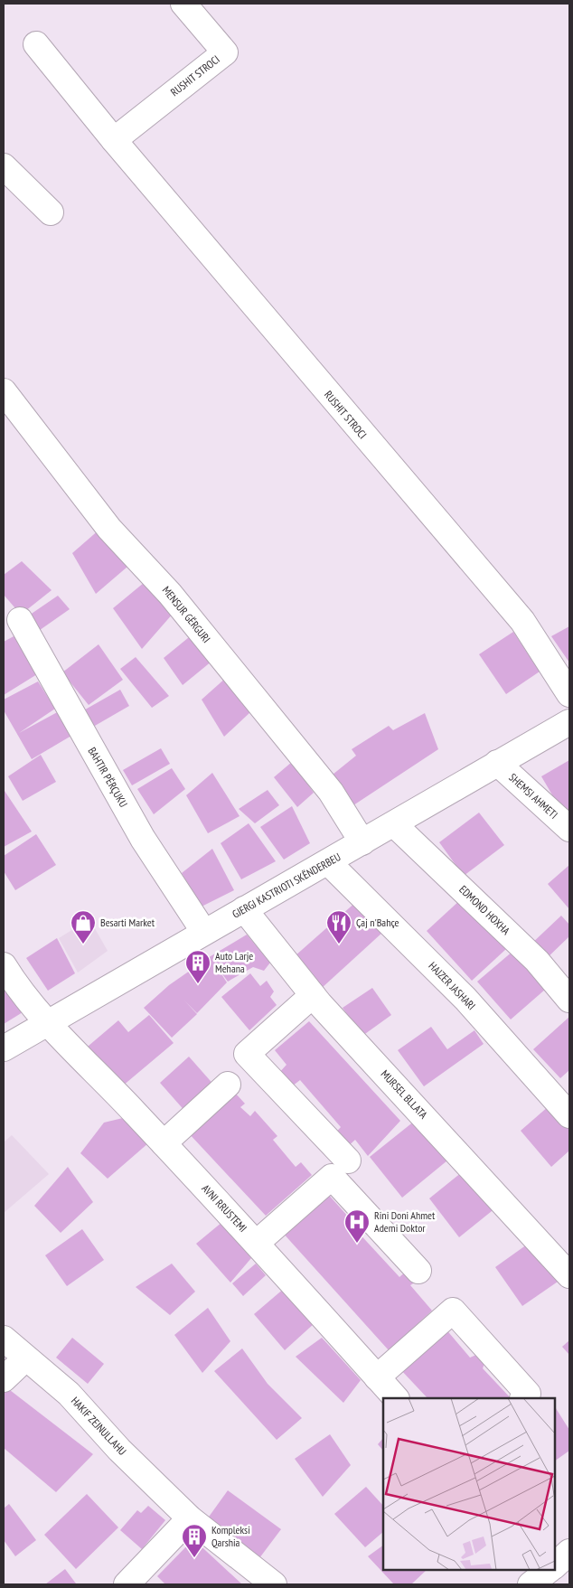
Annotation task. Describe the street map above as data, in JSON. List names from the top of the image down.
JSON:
{
  "streets": {
    "street": [
      "RUSHIT STROCI",
      "MENSUR GËRGURI",
      "BAHTIR PËRÇUKU",
      "SHEMSI AHMETI",
      "GJERGJ KASTRIOTI SKËNDERBEU",
      "EDMOND HOXHA",
      "HAJZER JASHARI",
      "MURSEL BLLATA",
      "AVNI RRUSTEMI",
      "HAKIF ZEJNULLAHU"
    ]
  },
  "crossings": [
    ["MENSUR GËRGURI", "GJERGJ KASTRIOTI SKËNDERBEU"],
    ["BAHTIR PËRÇUKU", "GJERGJ KASTRIOTI SKËNDERBEU"],
    ["SHEMSI AHMETI", "GJERGJ KASTRIOTI SKËNDERBEU"],
    ["GJERGJ KASTRIOTI SKËNDERBEU", "EDMOND HOXHA"],
    ["GJERGJ KASTRIOTI SKËNDERBEU", "HAJZER JASHARI"],
    ["GJERGJ KASTRIOTI SKËNDERBEU", "MURSEL BLLATA"],
    ["GJERGJ KASTRIOTI SKËNDERBEU", "AVNI RRUSTEMI"]
  ],
  "places": {
    "shop": ["Besarti Market"],
    "restaurant": ["Çaj n'Bahçe"],
    "building": ["Auto Larje Mehana", "Kompleksi Qarshia"],
    "hospital": ["Rini Doni Ahmet Ademi Doktor"]
  }
}
